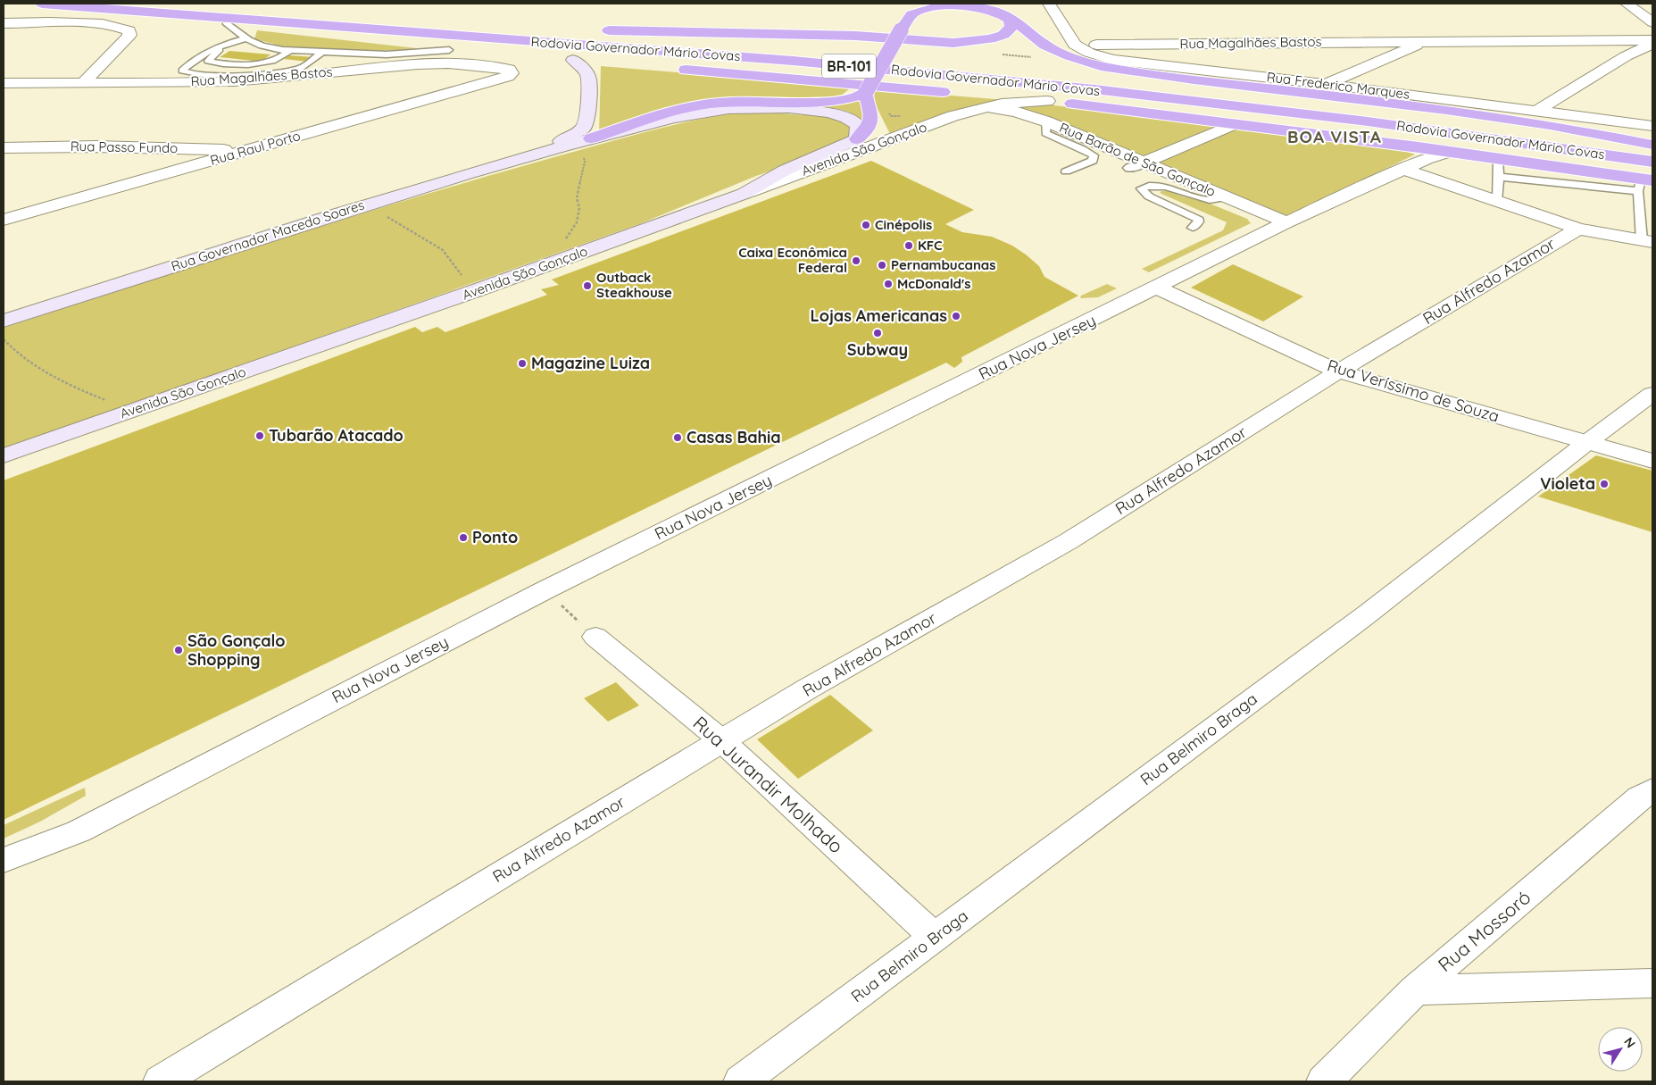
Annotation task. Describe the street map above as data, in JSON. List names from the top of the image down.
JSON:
{
  "streets": {
    "highway": ["Rodovia Governador Mário Covas", "BR-101"],
    "main road": ["Avenida São Gonçalo", "Rua Governador Macedo Soares"],
    "street": [
      "Rua Magalhães Bastos",
      "Rua Frederico Marques",
      "Rua Passo Fundo",
      "Rua Raul Porto",
      "Rua Barão de São Gonçalo",
      "Rua Alfredo Azamor",
      "Rua Nova Jersey",
      "Rua Veríssimo de Souza",
      "Rua Belmiro Braga",
      "Rua Jurandir Molhado",
      "Rua Mossoró"
    ]
  },
  "crossings": [
    ["Rua Magalhães Bastos", "Rua Frederico Marques"],
    ["Rua Magalhães Bastos", "Rua Raul Porto"],
    ["Rua Passo Fundo", "Rua Raul Porto"],
    ["Avenida São Gonçalo", "Rua Barão de São Gonçalo"],
    ["Rua Barão de São Gonçalo", "Rua Nova Jersey"],
    ["Rua Alfredo Azamor", "Rua Veríssimo de Souza"],
    ["Rua Alfredo Azamor", "Rua Jurandir Molhado"],
    ["Rua Nova Jersey", "Rua Veríssimo de Souza"],
    ["Rua Veríssimo de Souza", "Rua Belmiro Braga"],
    ["Rua Belmiro Braga", "Rua Jurandir Molhado"]
  ],
  "districts": ["BOA VISTA"],
  "places": [
    "Cinépolis",
    "KFC",
    "Caixa Econômica Federal",
    "Pernambucanas",
    "McDonald's",
    "Outback Steakhouse",
    "Lojas Americanas",
    "Subway",
    "Magazine Luiza",
    "Tubarão Atacado",
    "Casas Bahia",
    "Violeta",
    "Ponto",
    "São Gonçalo Shopping"
  ],
  "north": "top right"
}
